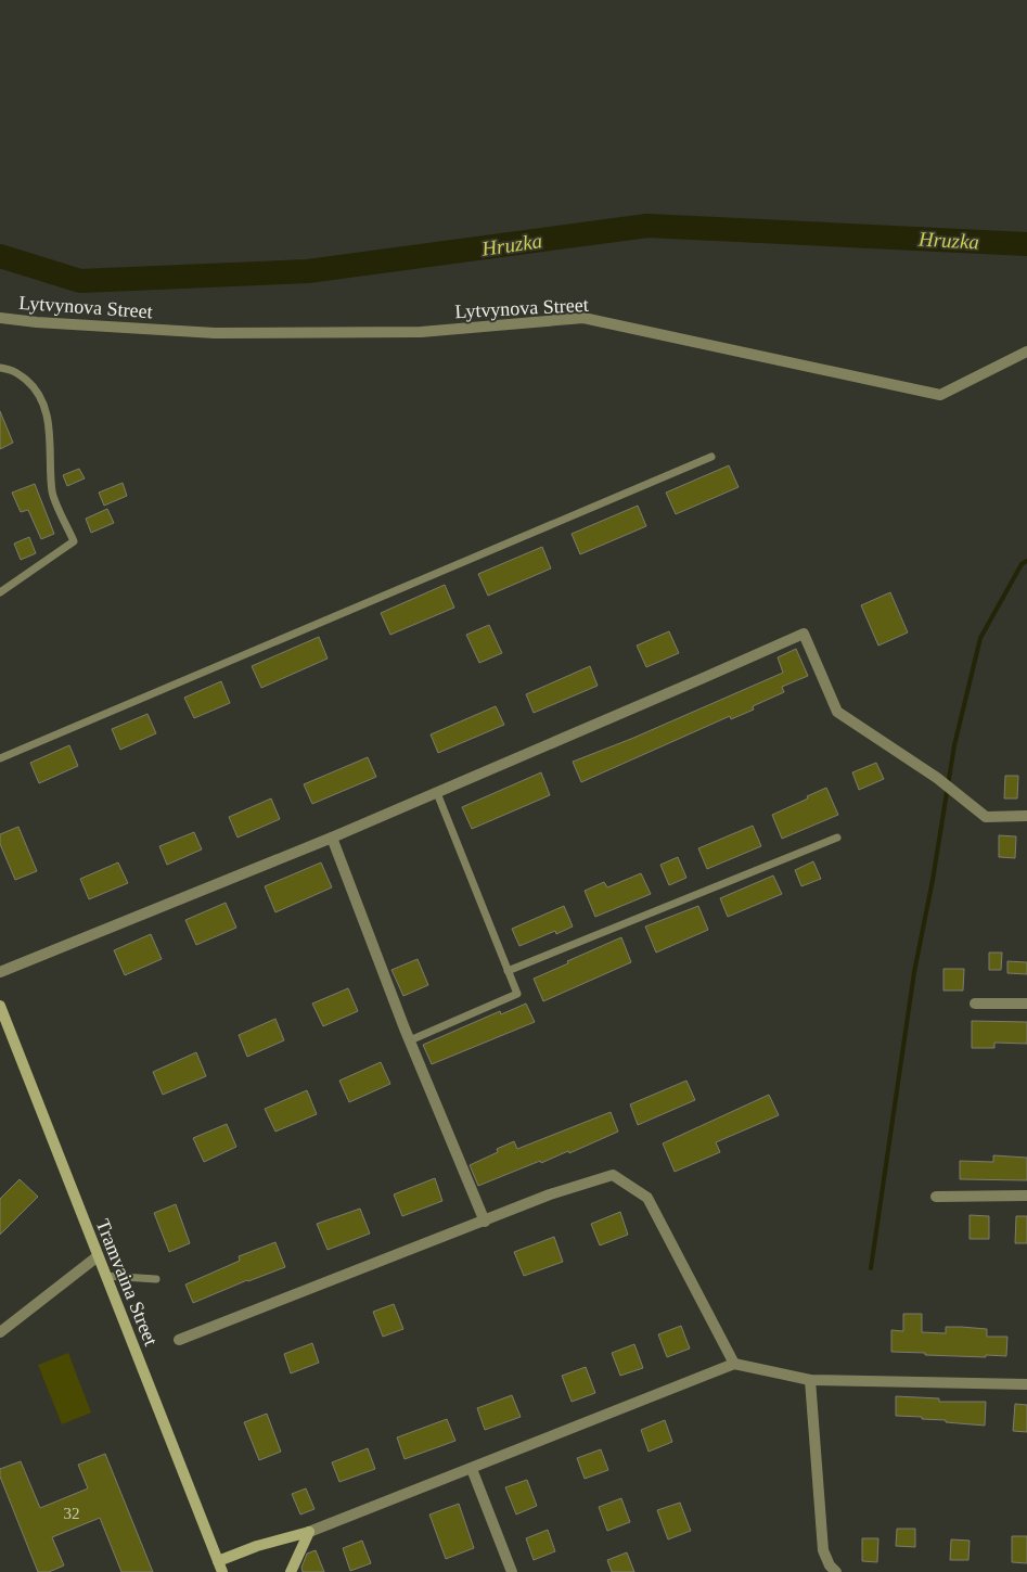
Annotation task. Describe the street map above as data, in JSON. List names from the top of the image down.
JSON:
{
  "streets": {
    "street": ["Lytvynova Street", "Tramvaina Street"]
  },
  "water": ["Hruzka"],
  "house_numbers": ["32"]
}
